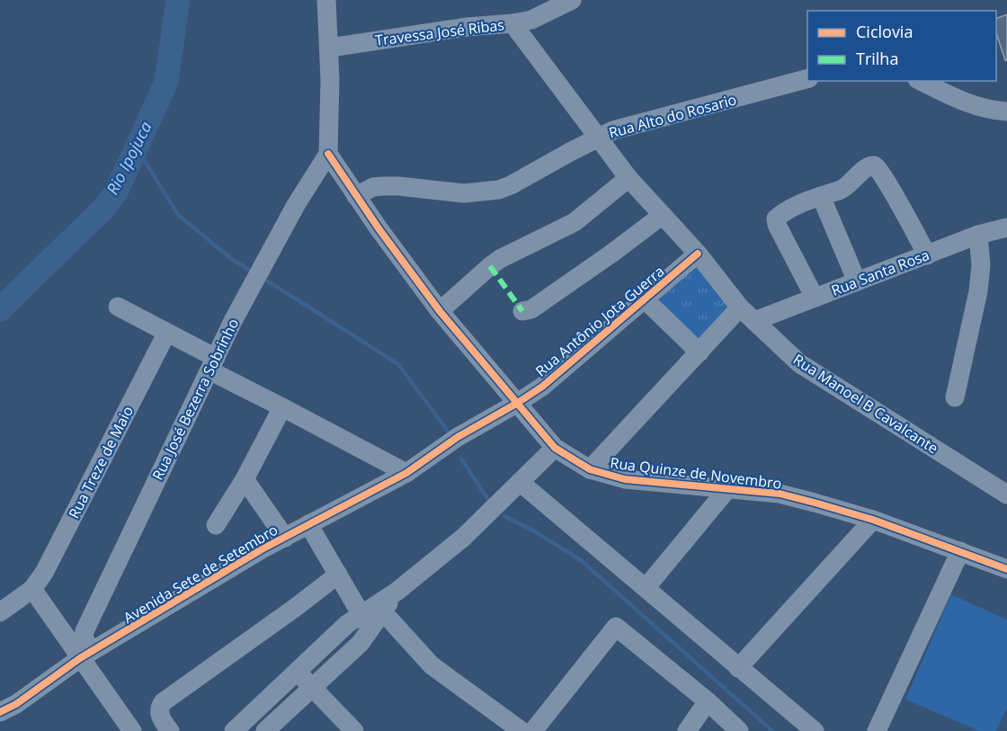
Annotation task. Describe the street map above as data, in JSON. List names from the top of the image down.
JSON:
{
  "streets": {
    "street": [
      "Travessa José Ribas",
      "Rua Alto do Rosario",
      "Rua Santa Rosa",
      "Rua Antônio Jota Guerra",
      "Rua José Bezerra Sobrinho",
      "Rua Manoel B Cavalcante",
      "Rua Treze de Maio",
      "Rua Quinze de Novembro",
      "Avenida Sete de Setembro"
    ]
  },
  "crossings": [
    ["Travessa José Ribas", "Rua Manoel B Cavalcante"],
    ["Rua Alto do Rosario", "Rua Manoel B Cavalcante"],
    ["Rua Alto do Rosario", "Rua Quinze de Novembro"],
    ["Rua Santa Rosa", "Rua Manoel B Cavalcante"],
    ["Rua Antônio Jota Guerra", "Rua Manoel B Cavalcante"],
    ["Rua Antônio Jota Guerra", "Rua Quinze de Novembro"],
    ["Rua Antônio Jota Guerra", "Avenida Sete de Setembro"],
    ["Rua José Bezerra Sobrinho", "Rua Quinze de Novembro"],
    ["Rua José Bezerra Sobrinho", "Avenida Sete de Setembro"],
    ["Rua Quinze de Novembro", "Avenida Sete de Setembro"]
  ],
  "water": ["Rio Ipojuca"],
  "legend": ["Ciclovia", "Trilha"]
}
